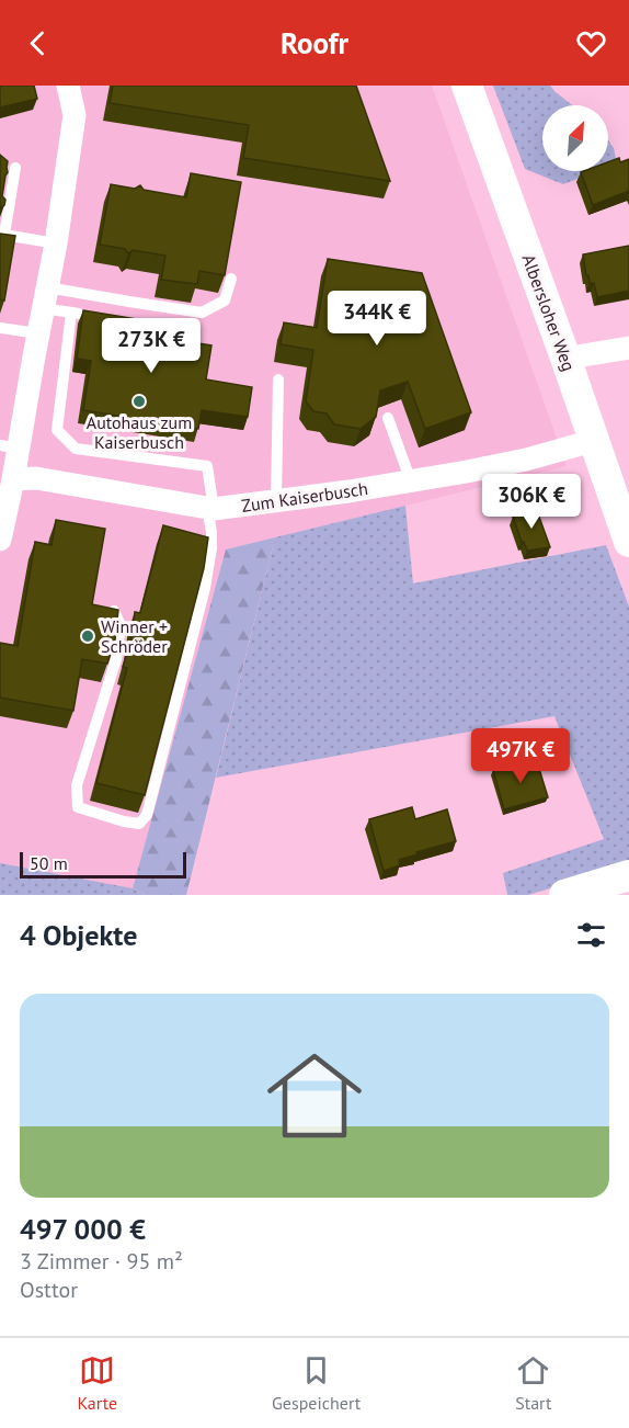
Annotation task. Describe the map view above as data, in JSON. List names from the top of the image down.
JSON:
{
  "streets": {
    "main road": ["Albersloher Weg"],
    "street": ["Zum Kaiserbusch"]
  },
  "crossings": [
    ["Albersloher Weg", "Zum Kaiserbusch"]
  ],
  "places": ["Autohaus zum Kaiserbusch", "Winner + Schröder"],
  "scale_bar": "50 m",
  "north": "top right",
  "page": {
    "header": "Roofr",
    "price": [
      "344K €",
      "273K €",
      "306K €",
      "497K €"
    ],
    "scale": "50 m",
    "heading": "4 Objekte",
    "list": [
      {
        "name": "497 000 €",
        "note": "3 Zimmer · 95 m² · Osttor"
      }
    ],
    "tabs": ["Karte", "Gespeichert", "Start"]
  }
}
